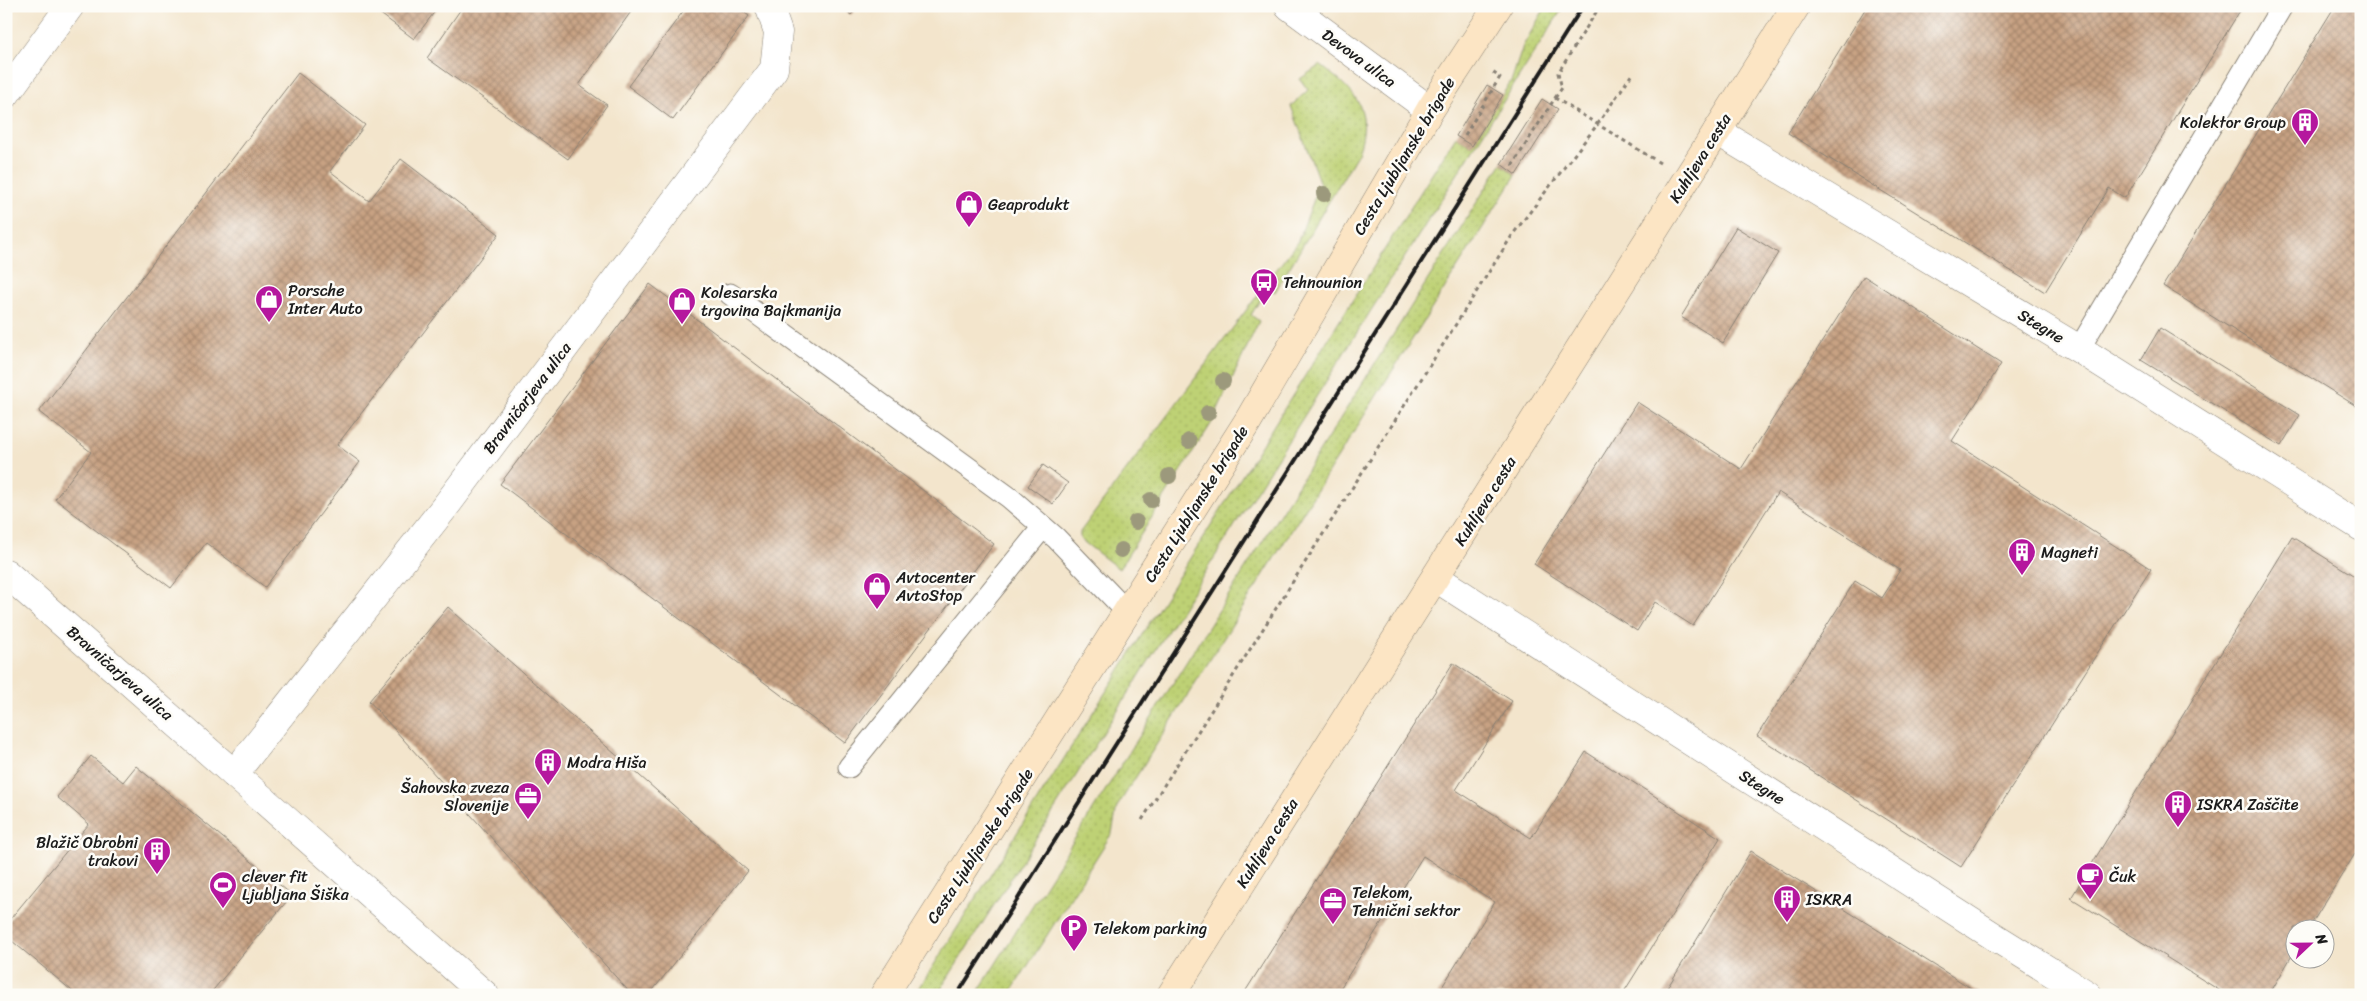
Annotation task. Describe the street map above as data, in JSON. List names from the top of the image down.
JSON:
{
  "streets": {
    "street": [
      "Devova ulica",
      "Cesta Ljubljanske brigade",
      "Kuhljeva cesta",
      "Stegne",
      "Bravničarjeva ulica"
    ]
  },
  "crossings": [
    ["Devova ulica", "Cesta Ljubljanske brigade"],
    ["Kuhljeva cesta", "Stegne"]
  ],
  "places": {
    "building": [
      "Kolektor Group",
      "Magneti",
      "Modra Hiša",
      "ISKRA Zaščite",
      "Blažič Obrobni trakovi",
      "ISKRA"
    ],
    "shop": [
      "Geaprodukt",
      "Porsche Inter Auto",
      "Kolesarska trgovina Bajkmanija",
      "Avtocenter AvtoStop"
    ],
    "bus stop": ["Tehnounion"],
    "office": ["Šahovska zveza Slovenije", "Telekom, Tehnični sektor"],
    "cafe": ["Čuk"],
    "sports": ["clever fit Ljubljana Šiška"],
    "parking": ["Telekom parking"]
  },
  "north": "right"
}
